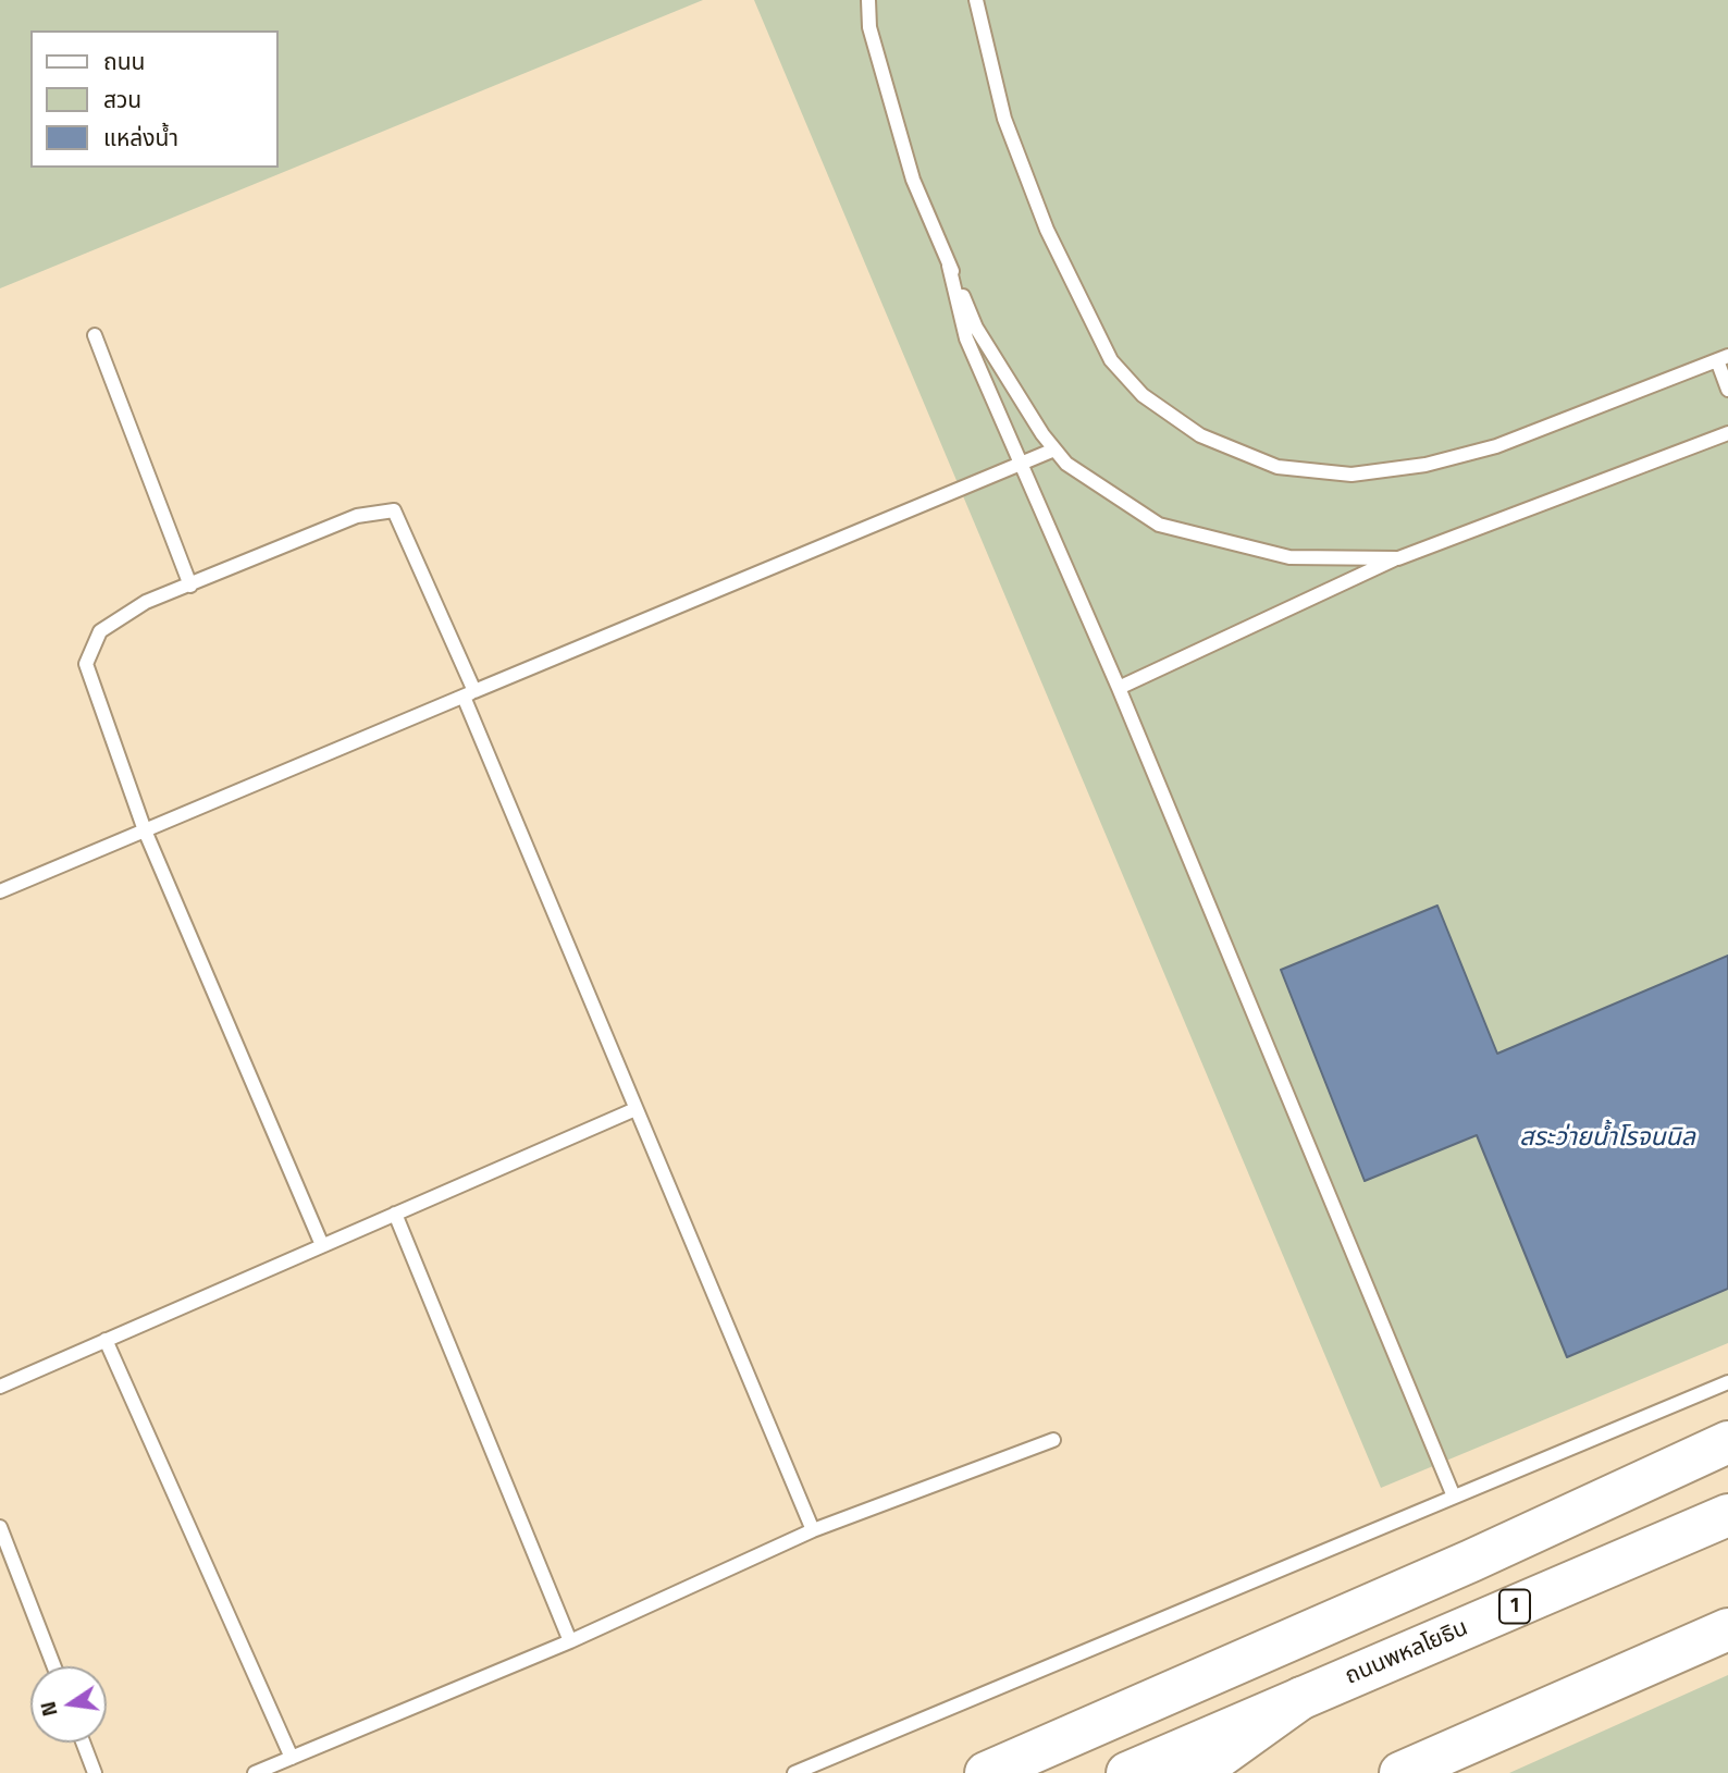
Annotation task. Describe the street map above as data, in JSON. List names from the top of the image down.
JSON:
{
  "streets": {
    "main road": ["1", "ถนนพหลโยธิน"]
  },
  "water": ["สระว่ายน้ำโรจนนิล"],
  "legend": ["ถนน", "สวน", "แหล่งน้ำ"],
  "north": "left"
}
